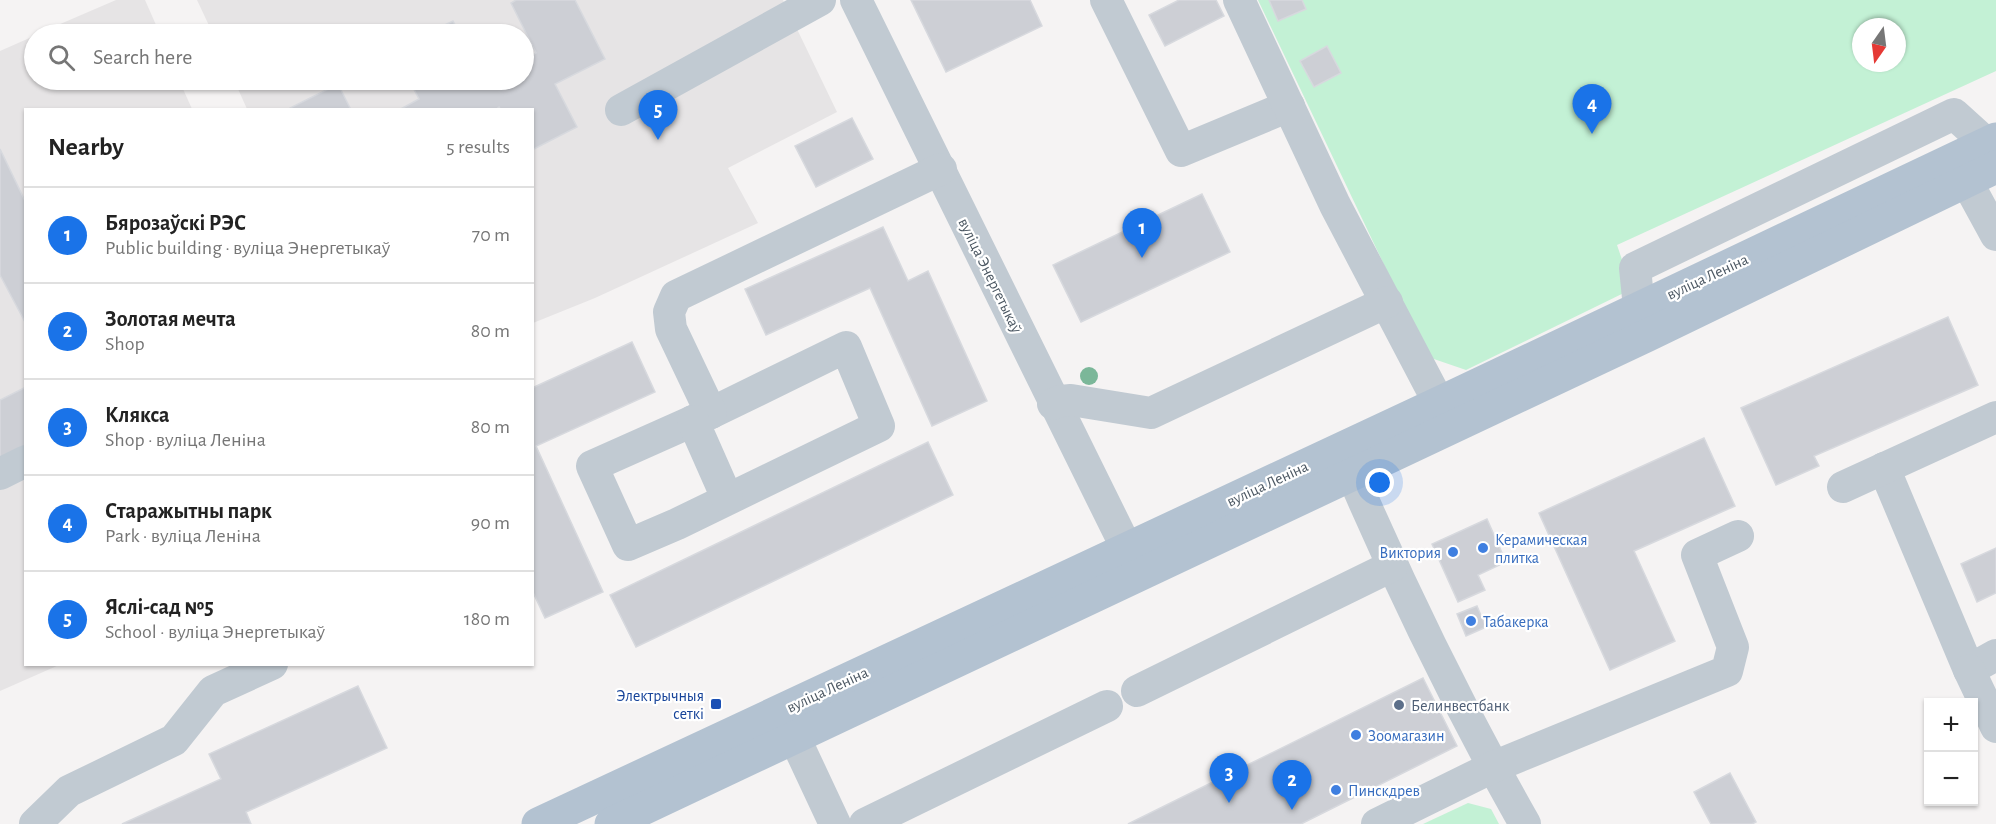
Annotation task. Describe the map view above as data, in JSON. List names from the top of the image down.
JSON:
{
  "streets": {
    "main road": ["вуліца Леніна"],
    "street": ["вуліца Энергетыкаў"]
  },
  "crossings": [
    ["вуліца Энергетыкаў", "вуліца Леніна"]
  ],
  "places": {
    "other": [
      "Керамическая плитка",
      "Виктория",
      "Табакерка",
      "Белинвестбанк",
      "Зоомагазин",
      "Пинскдрев"
    ],
    "transit": ["Электрычныя сеткі"]
  },
  "north": "bottom",
  "page": {
    "search": "Search here",
    "pins": [
      "4",
      "5",
      "1",
      "3",
      "2"
    ],
    "heading": ["Nearby", "5 results"],
    "list": [
      {
        "mark": "1",
        "name": "Бярозаўскі РЭС",
        "note": "Public building · вуліца Энергетыкаў",
        "value": "70 m"
      },
      {
        "mark": "2",
        "name": "Золотая мечта",
        "note": "Shop",
        "value": "80 m"
      },
      {
        "mark": "3",
        "name": "Клякса",
        "note": "Shop · вуліца Леніна",
        "value": "80 m"
      },
      {
        "mark": "4",
        "name": "Старажытны парк",
        "note": "Park · вуліца Леніна",
        "value": "90 m"
      },
      {
        "mark": "5",
        "name": "Яслі-сад №5",
        "note": "School · вуліца Энергетыкаў",
        "value": "180 m"
      }
    ],
    "map_buttons": ["+", "−"]
  }
}
